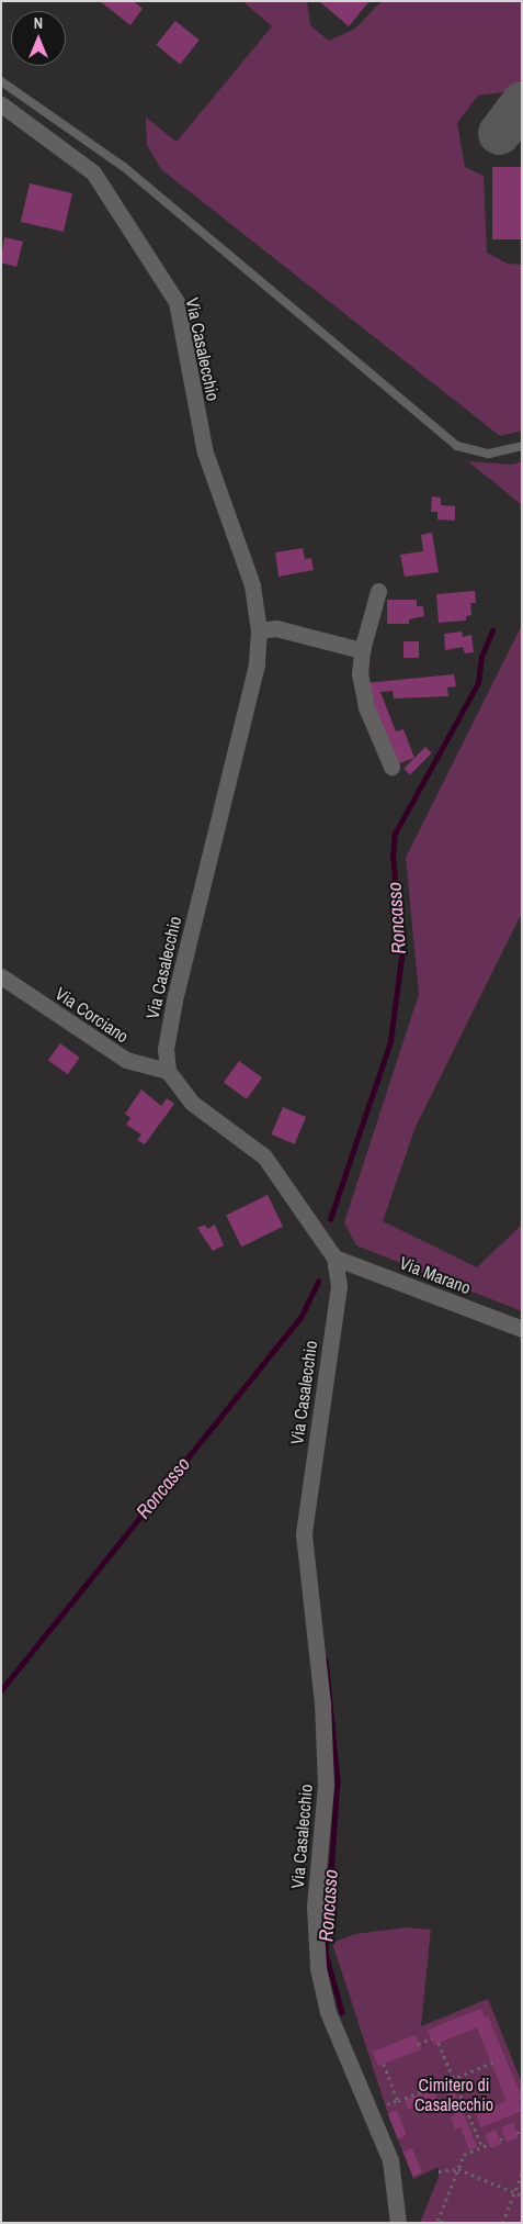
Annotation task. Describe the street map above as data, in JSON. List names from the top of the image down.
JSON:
{
  "streets": {
    "street": ["Via Casalecchio", "Via Corciano", "Via Marano"]
  },
  "crossings": [
    ["Via Casalecchio", "Via Corciano"],
    ["Via Casalecchio", "Via Marano"]
  ],
  "water": ["Roncasso"],
  "parks": ["Cimitero di Casalecchio"],
  "north": "top"
}
